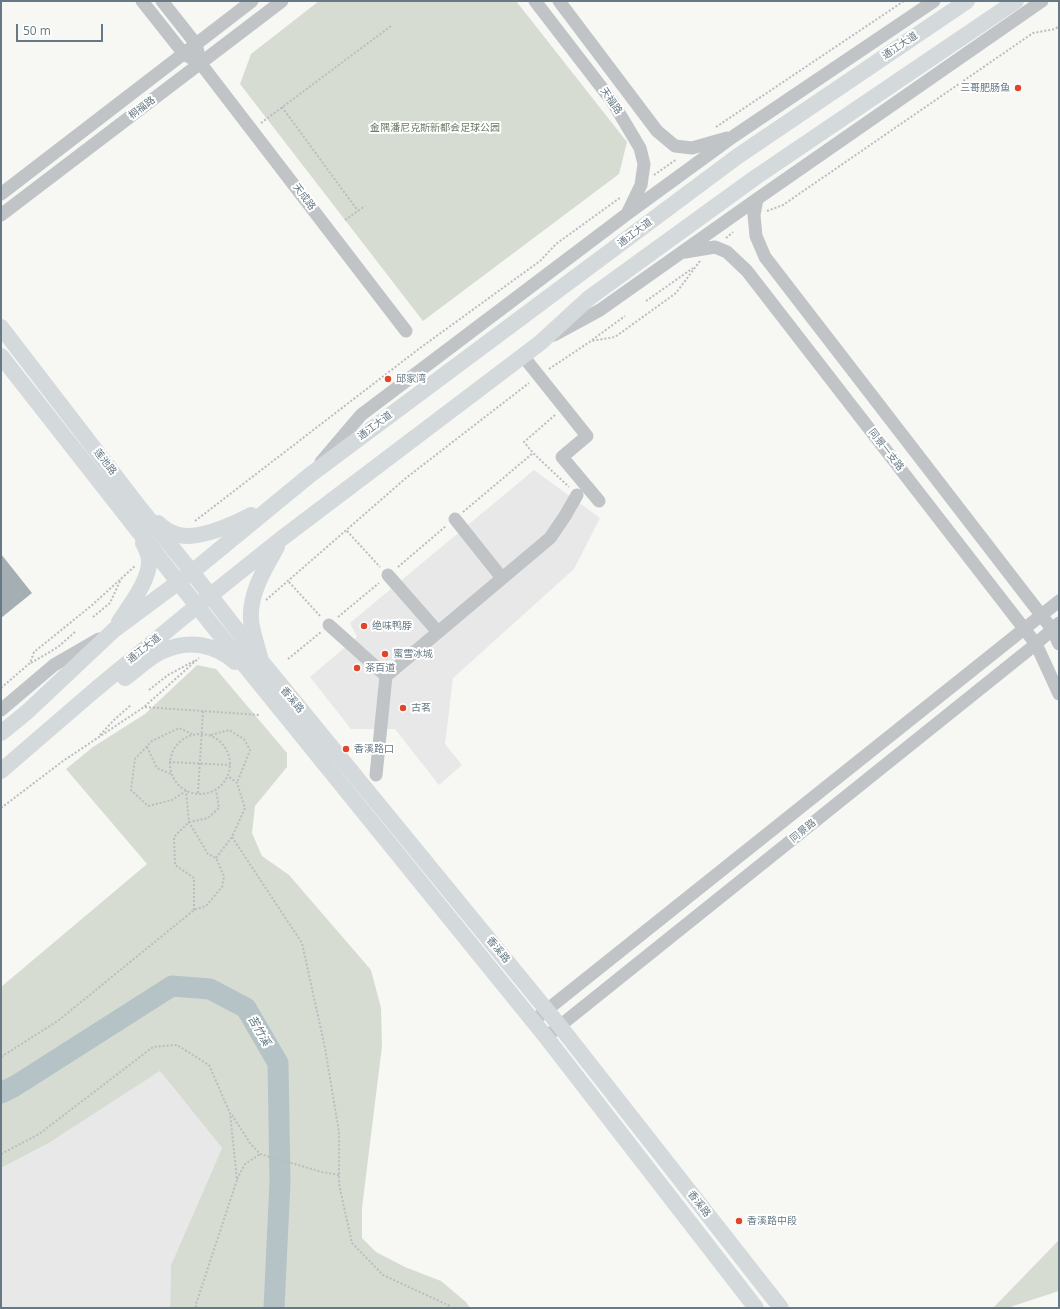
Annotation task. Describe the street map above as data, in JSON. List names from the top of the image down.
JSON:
{
  "streets": {
    "main road": ["通江大道", "莲池路", "香溪路"],
    "street": [
      "天福路",
      "桐福路",
      "天成路",
      "同景一支路",
      "同景路"
    ]
  },
  "crossings": [
    ["通江大道", "天福路"],
    ["通江大道", "莲池路"],
    ["通江大道", "香溪路"],
    ["桐福路", "天成路"],
    ["同景一支路", "同景路"],
    ["莲池路", "香溪路"],
    ["香溪路", "同景路"]
  ],
  "water": ["苦竹溪"],
  "parks": ["金隅潘尼克斯新都会足球公园"],
  "places": [
    "三哥肥肠鱼",
    "邱家湾",
    "绝味鸭脖",
    "蜜雪冰城",
    "茶百道",
    "古茗",
    "香溪路口",
    "香溪路中段"
  ],
  "scale_bar": "50 m"
}
